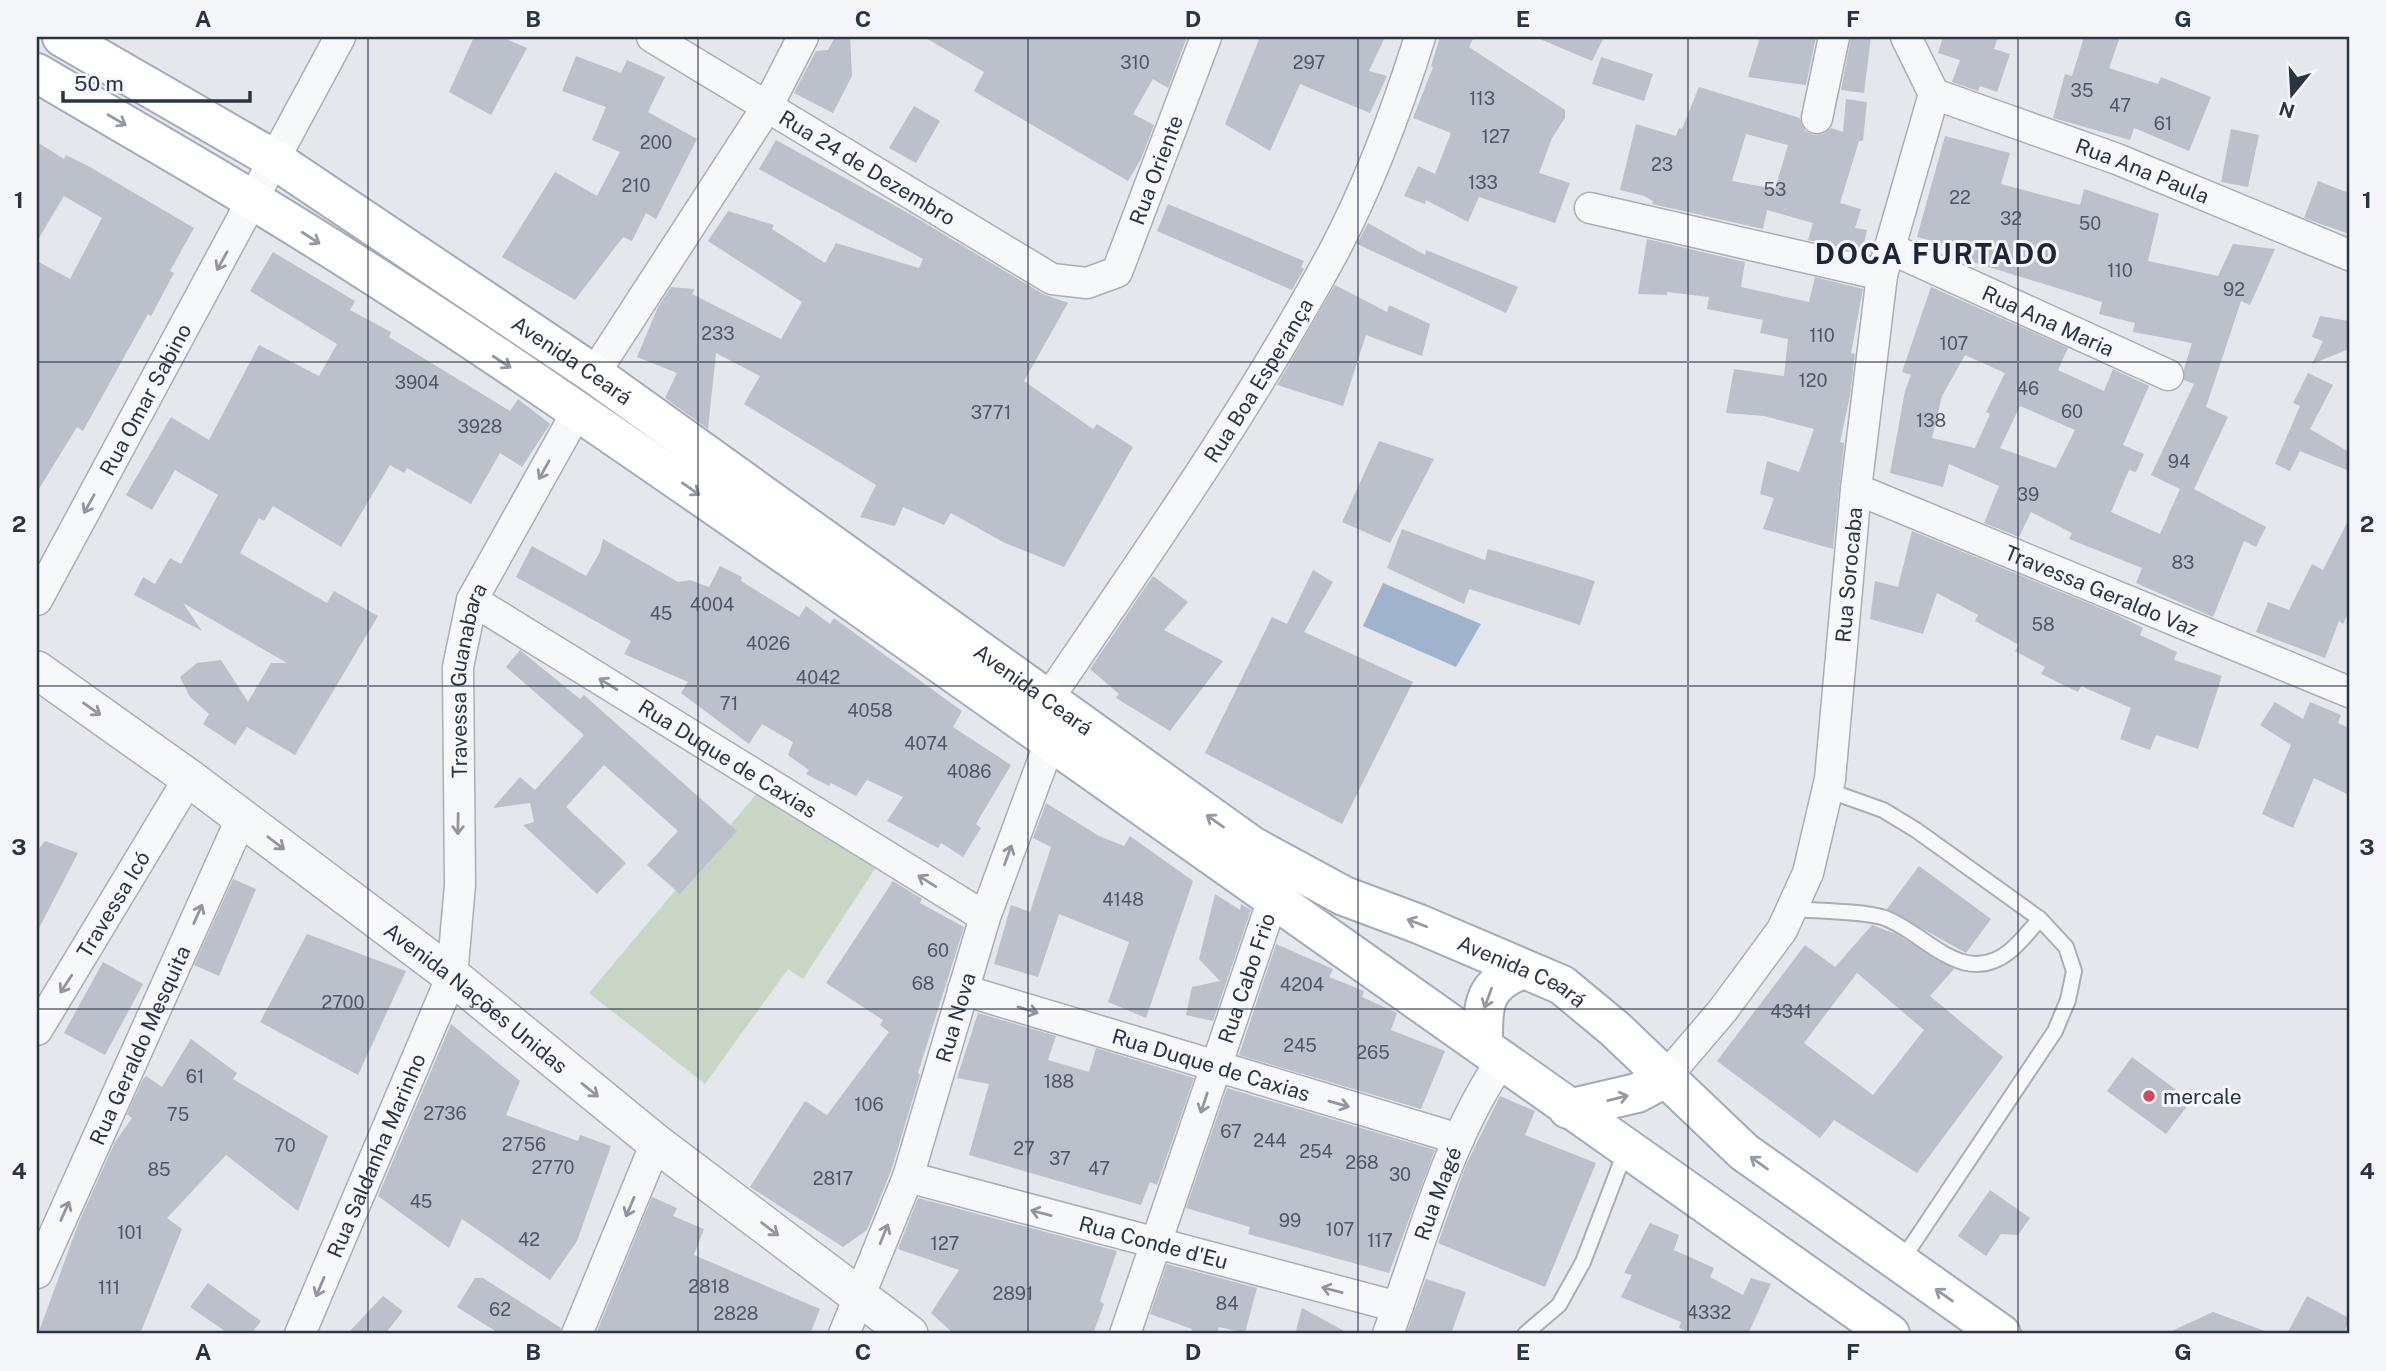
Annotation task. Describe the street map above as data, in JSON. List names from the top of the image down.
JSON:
{
  "streets": {
    "main road": ["Avenida Ceará"],
    "street": [
      "Rua 24 de Dezembro",
      "Rua Oriente",
      "Rua Ana Paula",
      "Rua Ana Maria",
      "Rua Boa Esperança",
      "Rua Omar Sabino",
      "Rua Sorocaba",
      "Travessa Geraldo Vaz",
      "Travessa Guanabara",
      "Rua Duque de Caxias",
      "Travessa Icó",
      "Rua Cabo Frio",
      "Avenida Nações Unidas",
      "Rua Nova",
      "Rua Geraldo Mesquita",
      "Rua Saldanha Marinho",
      "Rua Magé",
      "Rua Conde d'Eu"
    ]
  },
  "crossings": [
    ["Rua 24 de Dezembro", "Rua Oriente"],
    ["Rua Ana Paula", "Rua Sorocaba"],
    ["Rua Ana Maria", "Rua Sorocaba"],
    ["Avenida Ceará", "Rua Boa Esperança"],
    ["Avenida Ceará", "Rua Omar Sabino"],
    ["Avenida Ceará", "Rua Sorocaba"],
    ["Avenida Ceará", "Travessa Guanabara"],
    ["Avenida Ceará", "Rua Cabo Frio"],
    ["Avenida Ceará", "Rua Nova"],
    ["Avenida Ceará", "Rua Magé"],
    ["Rua Sorocaba", "Travessa Geraldo Vaz"],
    ["Travessa Guanabara", "Rua Duque de Caxias"],
    ["Travessa Guanabara", "Avenida Nações Unidas"],
    ["Travessa Guanabara", "Rua Saldanha Marinho"],
    ["Rua Duque de Caxias", "Rua Cabo Frio"],
    ["Rua Duque de Caxias", "Rua Nova"],
    ["Rua Duque de Caxias", "Rua Magé"],
    ["Travessa Icó", "Avenida Nações Unidas"],
    ["Rua Cabo Frio", "Rua Conde d'Eu"],
    ["Avenida Nações Unidas", "Rua Nova"],
    ["Avenida Nações Unidas", "Rua Geraldo Mesquita"],
    ["Avenida Nações Unidas", "Rua Saldanha Marinho"],
    ["Rua Nova", "Rua Conde d'Eu"],
    ["Rua Magé", "Rua Conde d'Eu"]
  ],
  "one_way": [
    "Rua Omar Sabino",
    "Travessa Guanabara",
    "Travessa Icó",
    "Rua Cabo Frio",
    "Avenida Nações Unidas",
    "Rua Nova",
    "Rua Geraldo Mesquita",
    "Rua Conde d'Eu"
  ],
  "districts": ["DOCA FURTADO"],
  "places": ["mercale"],
  "house_numbers": [
    "310",
    "297",
    "35",
    "113",
    "47",
    "61",
    "127",
    "200",
    "23",
    "133",
    "210",
    "53",
    "22",
    "32",
    "50",
    "110",
    "92",
    "233",
    "110",
    "107",
    "120",
    "3904",
    "46",
    "60",
    "3771",
    "138",
    "3928",
    "94",
    "39",
    "83",
    "4004",
    "45",
    "58",
    "4026",
    "4042",
    "71",
    "4058",
    "4074",
    "4086",
    "4148",
    "60",
    "68",
    "4204",
    "2700",
    "4341",
    "245",
    "265",
    "61",
    "188",
    "106",
    "2736",
    "75",
    "67",
    "244",
    "2756",
    "70",
    "27",
    "254",
    "37",
    "268",
    "2770",
    "47",
    "85",
    "30",
    "2817",
    "45",
    "99",
    "107",
    "101",
    "42",
    "117",
    "127",
    "2818",
    "111",
    "2891",
    "84",
    "62",
    "4332",
    "2828"
  ],
  "scale_bar": "50 m",
  "north": "bottom",
  "grid": {
    "columns": [
      "A",
      "B",
      "C",
      "D",
      "E",
      "F",
      "G"
    ],
    "rows": [
      "1",
      "2",
      "3",
      "4"
    ]
  }
}
